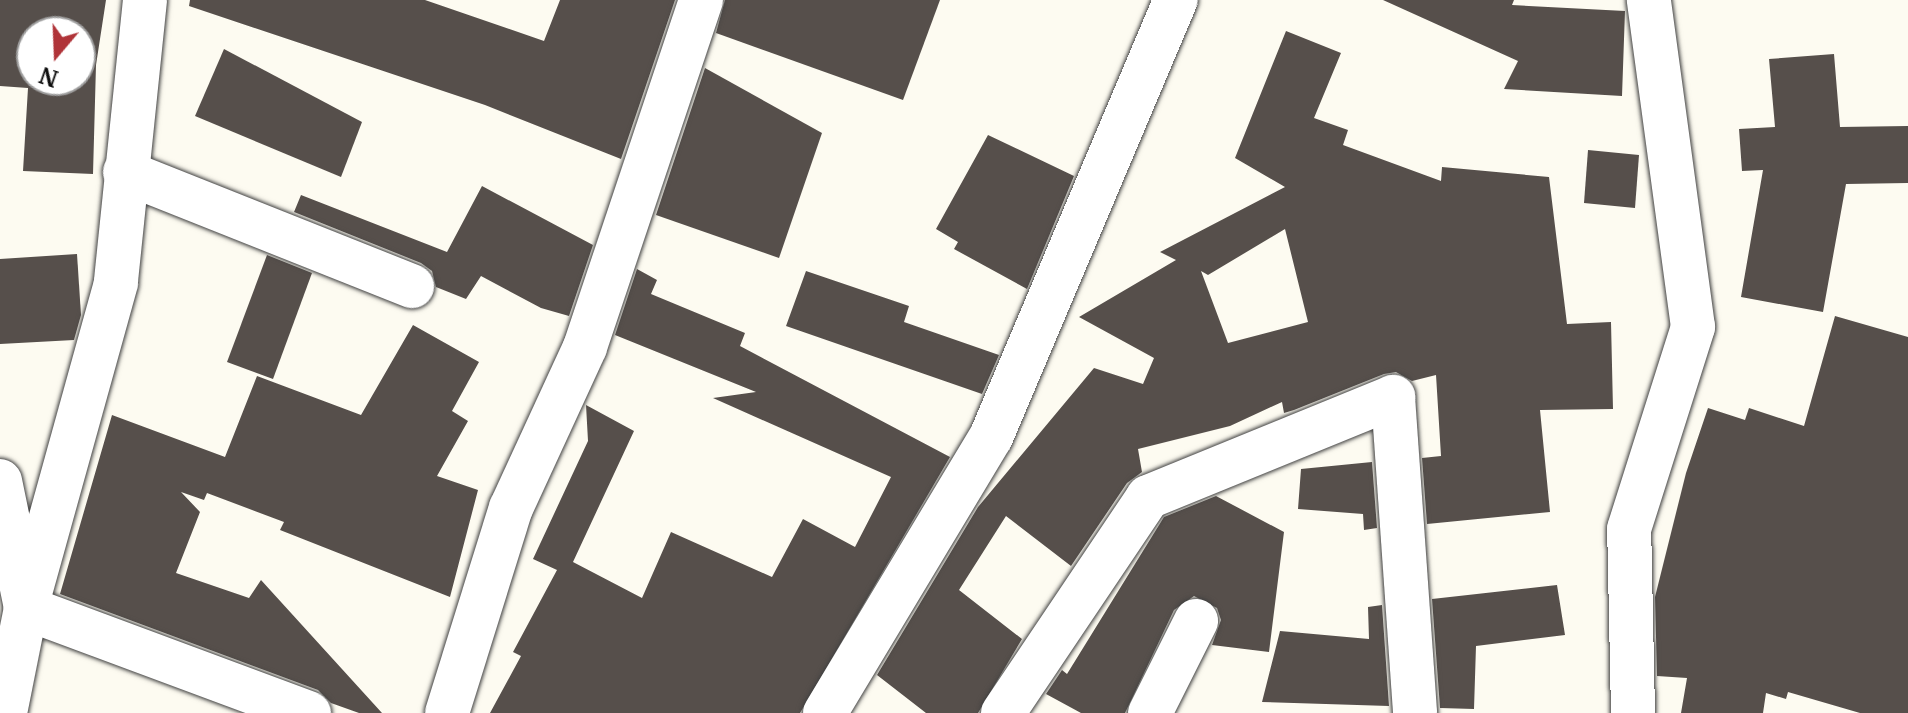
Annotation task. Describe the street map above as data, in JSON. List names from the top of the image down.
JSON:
{
  "north": "bottom"
}
